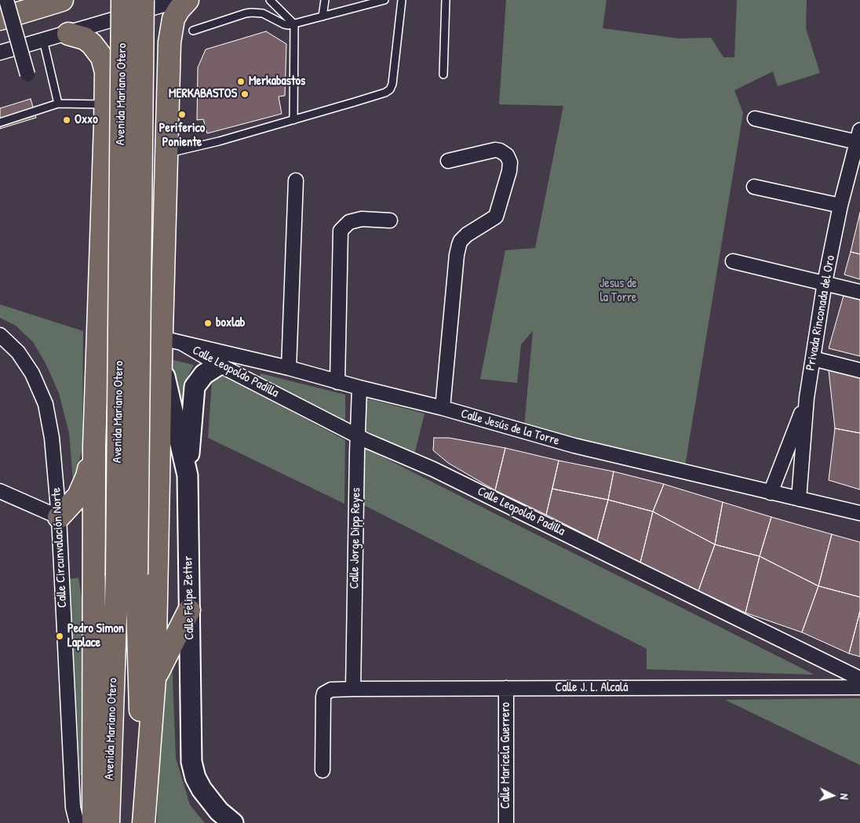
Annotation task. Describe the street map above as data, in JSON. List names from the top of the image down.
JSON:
{
  "streets": {
    "main road": ["Avenida Mariano Otero", "Calle Felipe Zetter"],
    "street": [
      "Privada Rinconada del Oro",
      "Calle Leopoldo Padilla",
      "Calle Jesús de la Torre",
      "Calle Jorge Dipp Reyes",
      "Calle Circunvalación Norte",
      "Calle J. L. Alcalá",
      "Calle Maricela Guerrero"
    ]
  },
  "crossings": [
    ["Privada Rinconada del Oro", "Calle Jesús de la Torre"],
    ["Calle Leopoldo Padilla", "Calle Jesús de la Torre"],
    ["Calle Leopoldo Padilla", "Calle Jorge Dipp Reyes"],
    ["Calle Jesús de la Torre", "Calle Jorge Dipp Reyes"],
    ["Calle Jorge Dipp Reyes", "Calle J. L. Alcalá"],
    ["Calle J. L. Alcalá", "Calle Maricela Guerrero"]
  ],
  "parks": ["Jesus de la Torre"],
  "places": [
    "Merkabastos",
    "MERKABASTOS",
    "Periferico Poniente",
    "Oxxo",
    "boxlab",
    "Pedro Simon Laplace"
  ],
  "north": "right"
}
